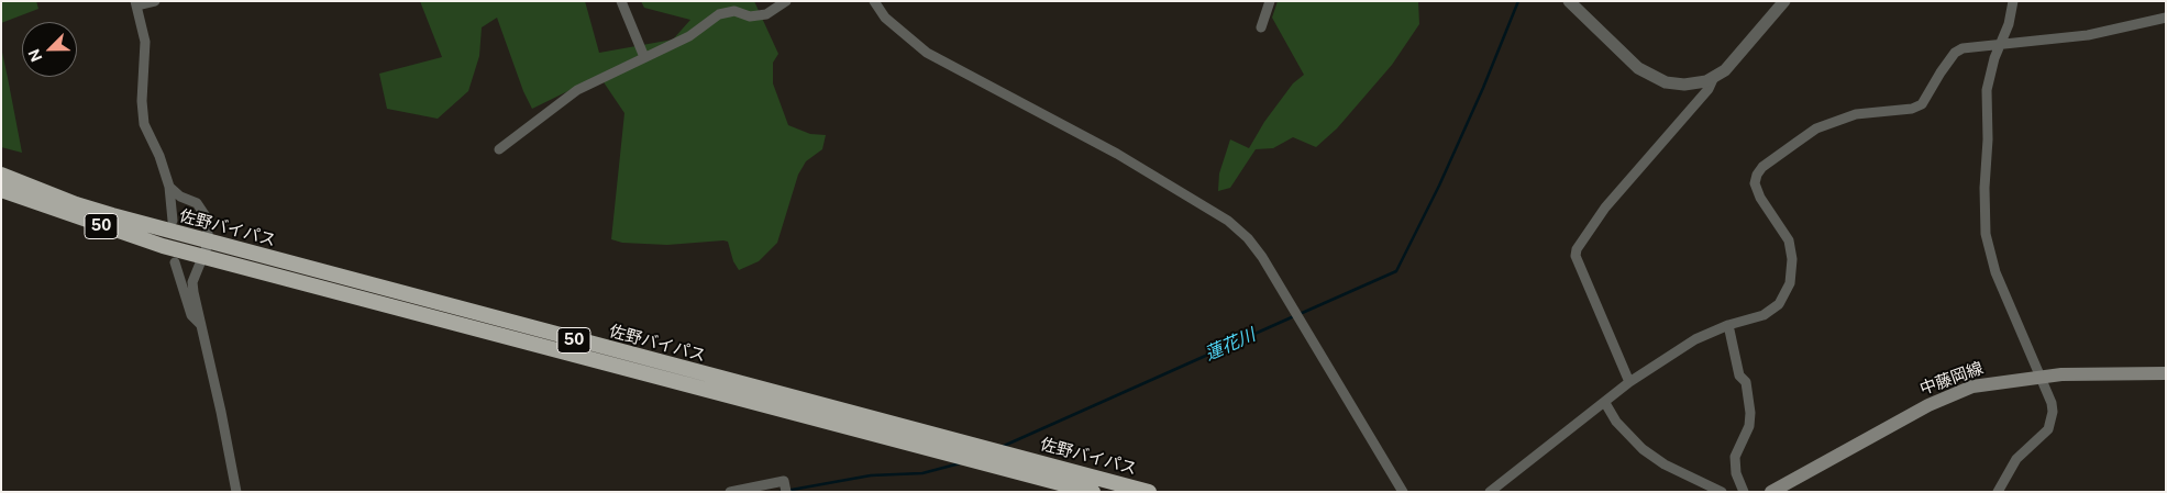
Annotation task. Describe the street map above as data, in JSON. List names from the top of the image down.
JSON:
{
  "streets": {
    "highway": ["50", "佐野バイパス"],
    "main road": ["中藤岡線"]
  },
  "water": ["蓮花川"],
  "north": "bottom left"
}
